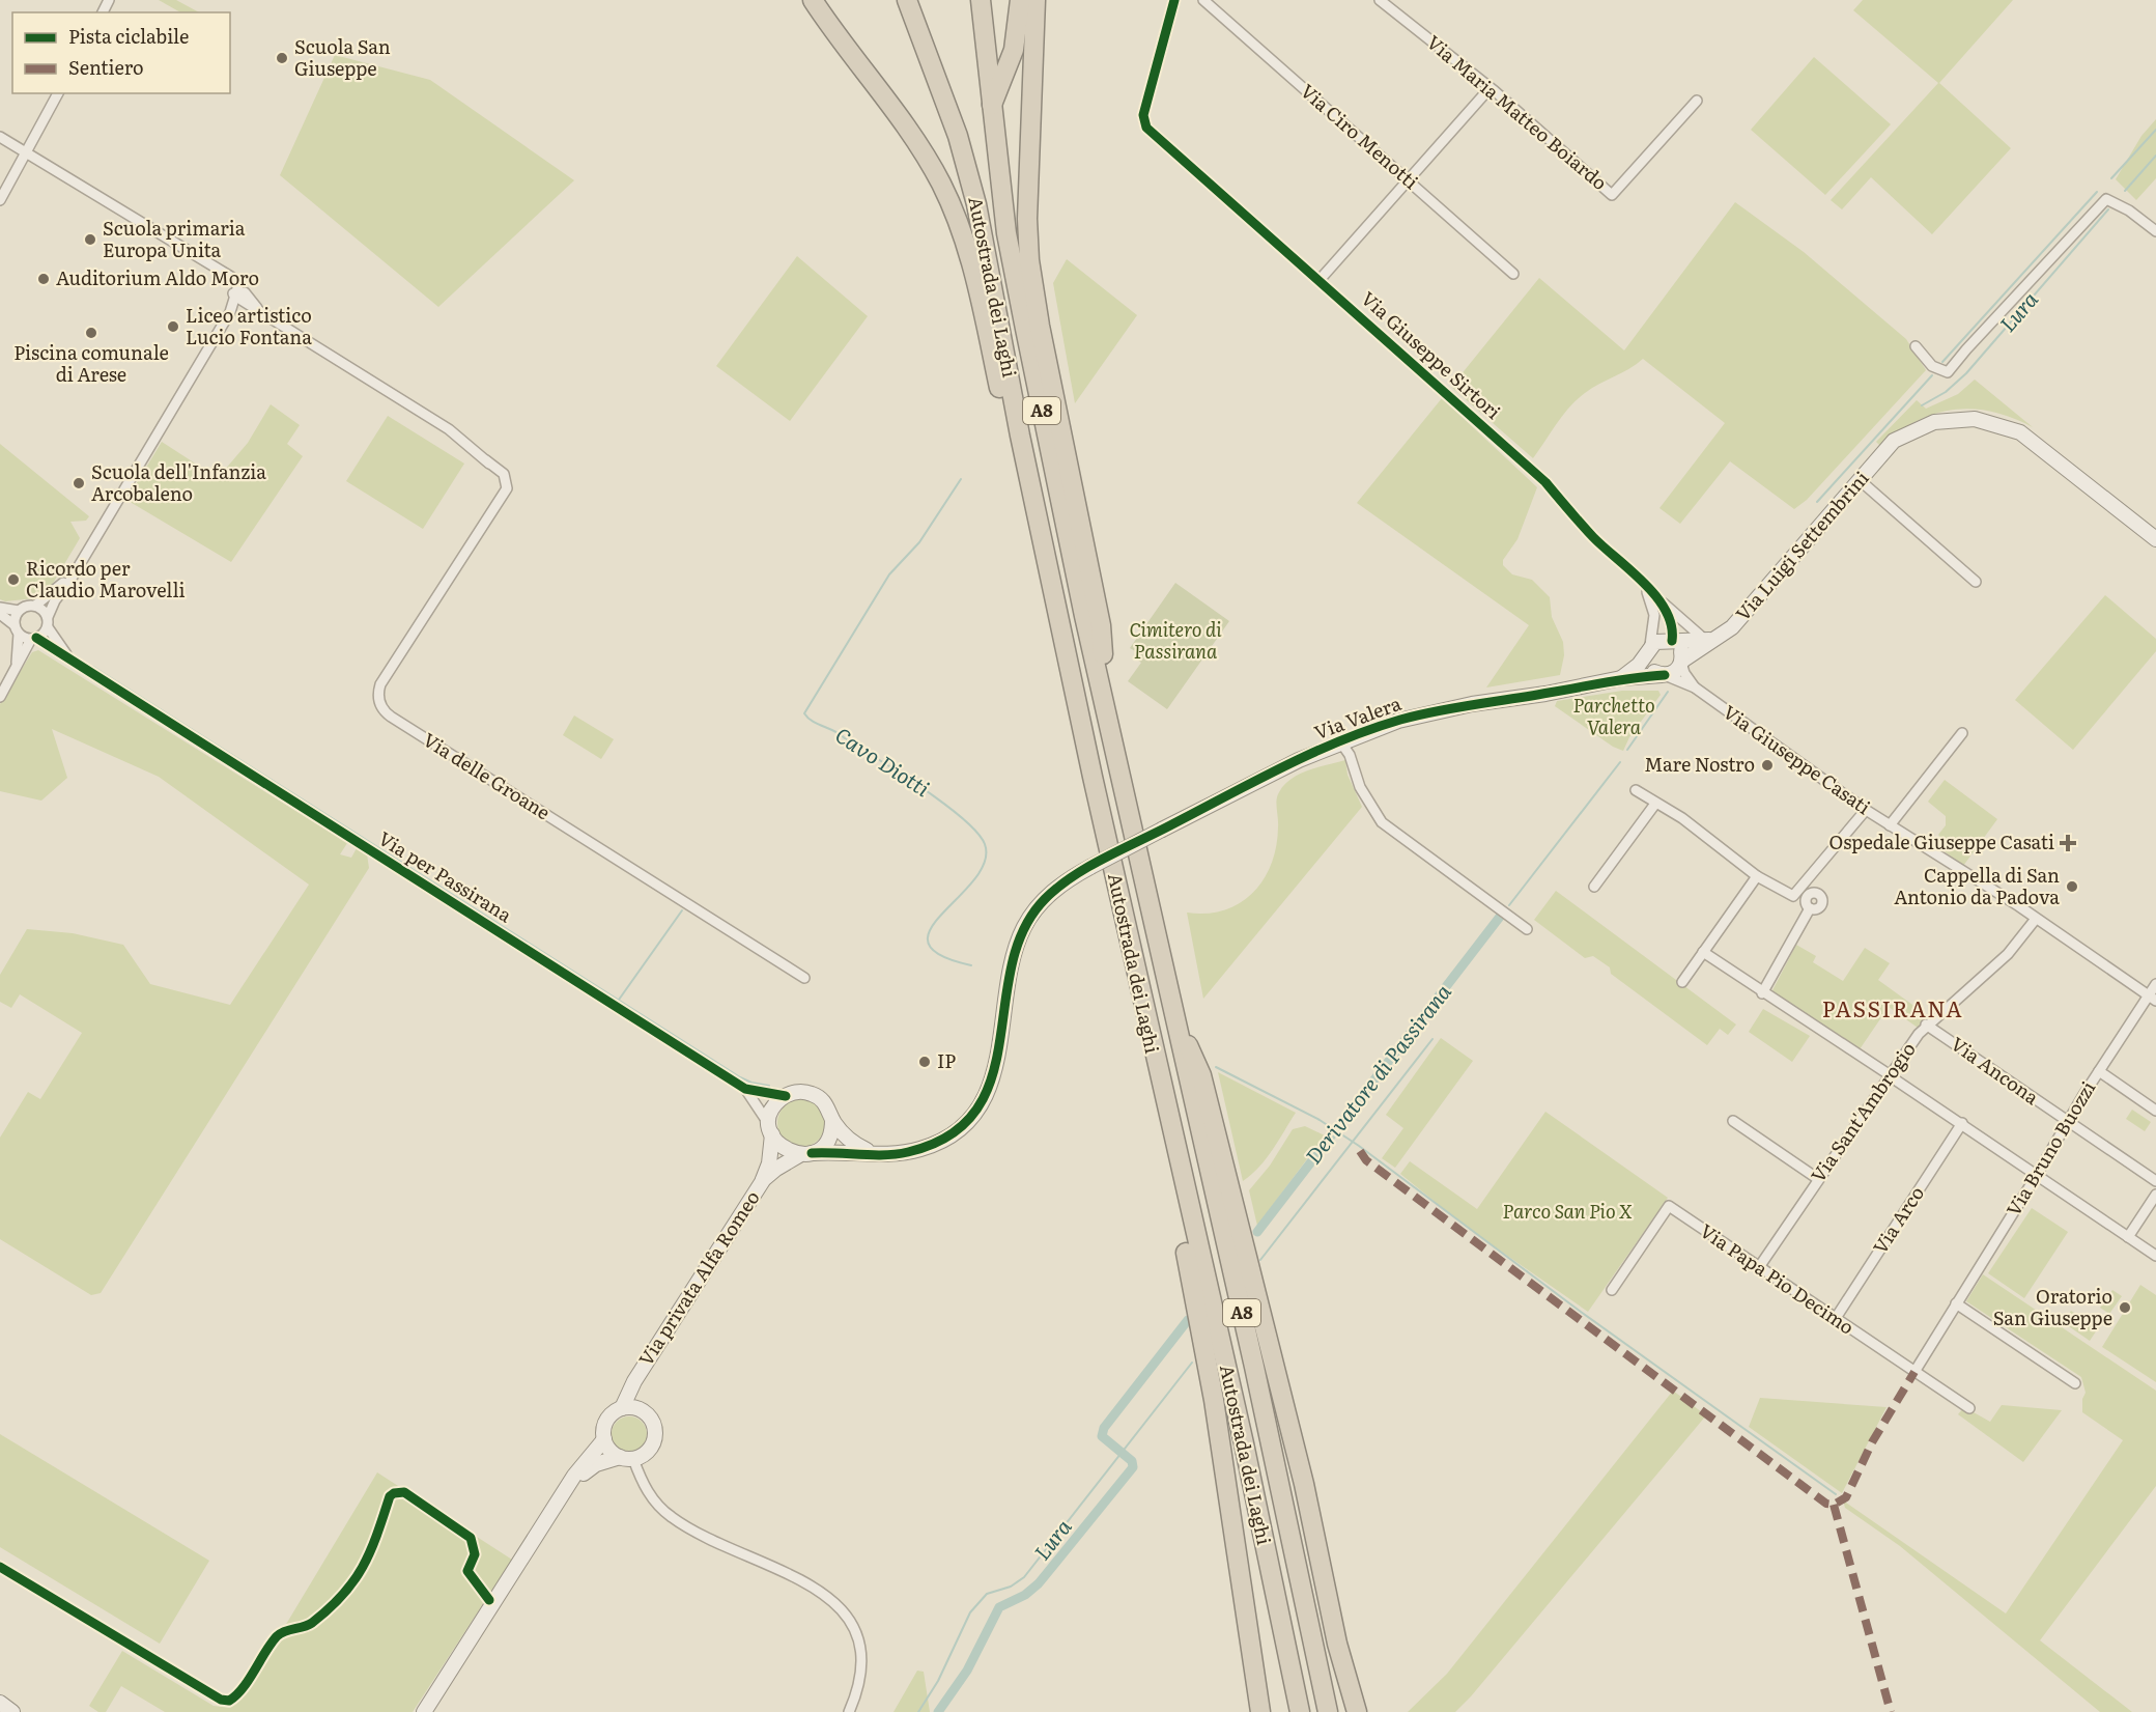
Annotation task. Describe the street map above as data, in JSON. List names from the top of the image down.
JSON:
{
  "streets": {
    "highway": ["Autostrada dei Laghi", "A8"],
    "street": [
      "Via Maria Matteo Boiardo",
      "Via Ciro Menotti",
      "Via Giuseppe Sirtori",
      "Via Luigi Settembrini",
      "Via Valera",
      "Via Giuseppe Casati",
      "Via delle Groane",
      "Via per Passirana",
      "Via Ancona",
      "Via Sant'Ambrogio",
      "Via Bruno Buozzi",
      "Via Arco",
      "Via privata Alfa Romeo",
      "Via Papa Pio Decimo"
    ]
  },
  "crossings": [
    ["Autostrada dei Laghi", "A8"],
    ["Via Giuseppe Sirtori", "Via Luigi Settembrini"],
    ["Via Giuseppe Sirtori", "Via Valera"],
    ["Via Giuseppe Sirtori", "Via Giuseppe Casati"],
    ["Via Luigi Settembrini", "Via Valera"],
    ["Via Luigi Settembrini", "Via Giuseppe Casati"],
    ["Via Valera", "Via Giuseppe Casati"],
    ["Via Giuseppe Casati", "Via Sant'Ambrogio"],
    ["Via Giuseppe Casati", "Via Bruno Buozzi"],
    ["Via per Passirana", "Via privata Alfa Romeo"],
    ["Via Ancona", "Via Sant'Ambrogio"],
    ["Via Ancona", "Via Bruno Buozzi"],
    ["Via Sant'Ambrogio", "Via Papa Pio Decimo"],
    ["Via Bruno Buozzi", "Via Papa Pio Decimo"],
    ["Via Arco", "Via Papa Pio Decimo"]
  ],
  "districts": ["PASSIRANA"],
  "water": ["Lura", "Cavo Diotti", "Derivatore di Passirana"],
  "parks": ["Cimitero di Passirana", "Parchetto Valera", "Parco San Pio X"],
  "places": {
    "other": [
      "Scuola San Giuseppe",
      "Scuola primaria Europa Unita",
      "Auditorium Aldo Moro",
      "Liceo artistico Lucio Fontana",
      "Piscina comunale di Arese",
      "Scuola dell'Infanzia Arcobaleno",
      "Ricordo per Claudio Marovelli",
      "Mare Nostro",
      "Cappella di San Antonio da Padova",
      "IP",
      "Oratorio San Giuseppe"
    ],
    "health": ["Ospedale Giuseppe Casati"]
  },
  "legend": ["Pista ciclabile", "Sentiero"]
}
